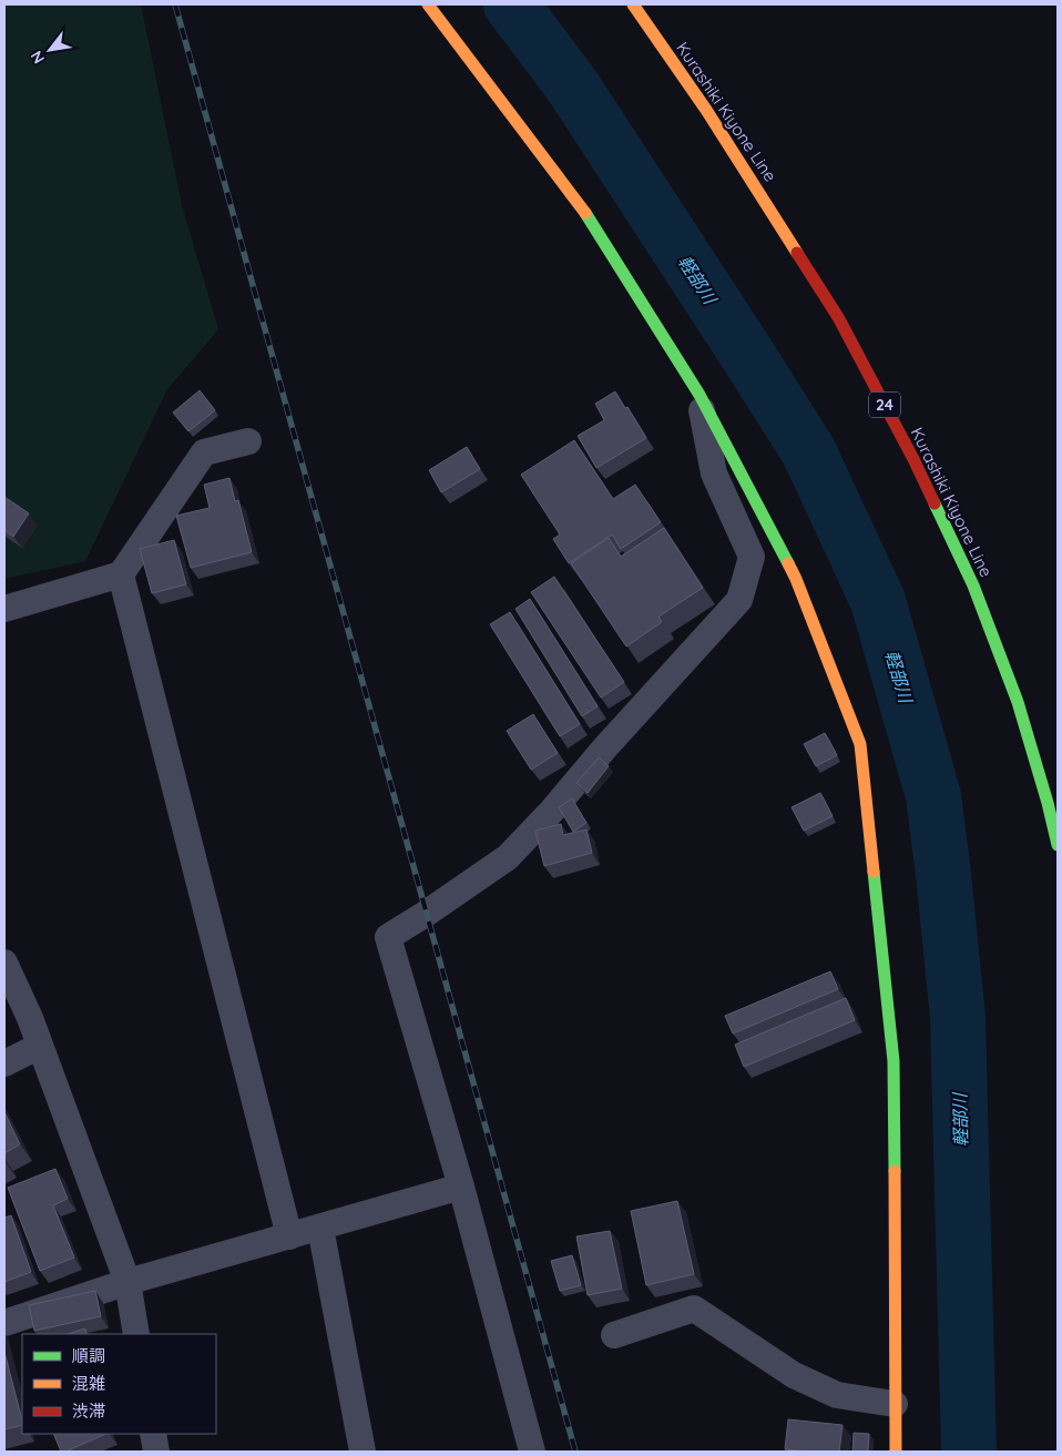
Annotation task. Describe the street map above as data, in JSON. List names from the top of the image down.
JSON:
{
  "streets": {
    "street": ["Kurashiki Kiyone Line", "24"]
  },
  "water": ["軽部川"],
  "legend": ["順調", "混雑", "渋滞"],
  "north": "bottom left"
}
